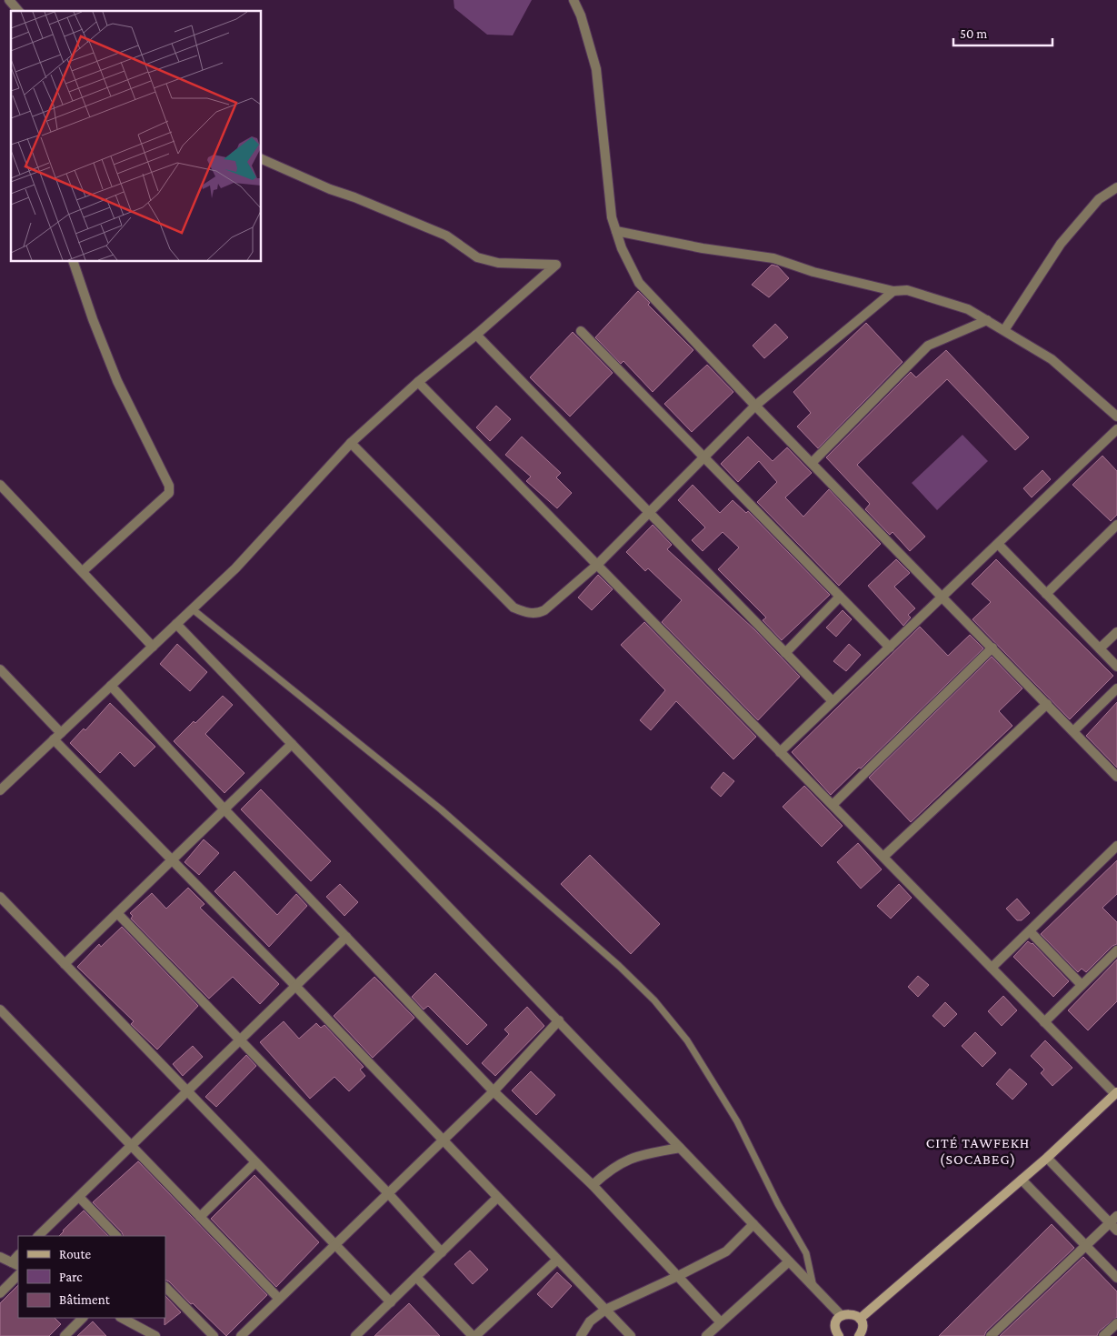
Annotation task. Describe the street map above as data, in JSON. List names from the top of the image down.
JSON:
{
  "districts": ["CITÉ TAWFEKH (SOCABEG)"],
  "legend": ["Route", "Parc", "Bâtiment"],
  "scale_bar": "50 m"
}
